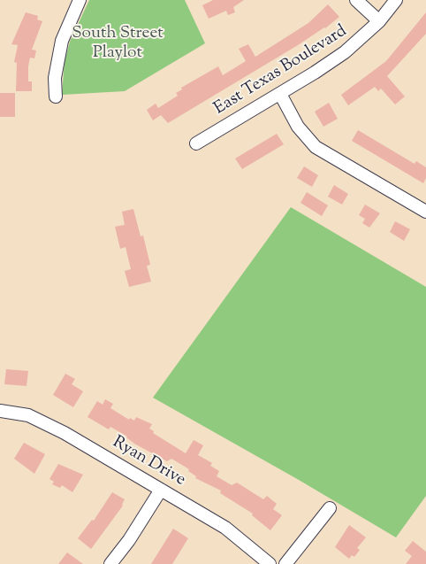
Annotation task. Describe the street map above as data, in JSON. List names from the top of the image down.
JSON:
{
  "streets": {
    "street": ["East Texas Boulevard", "Ryan Drive"]
  },
  "parks": ["South Street Playlot"]
}
